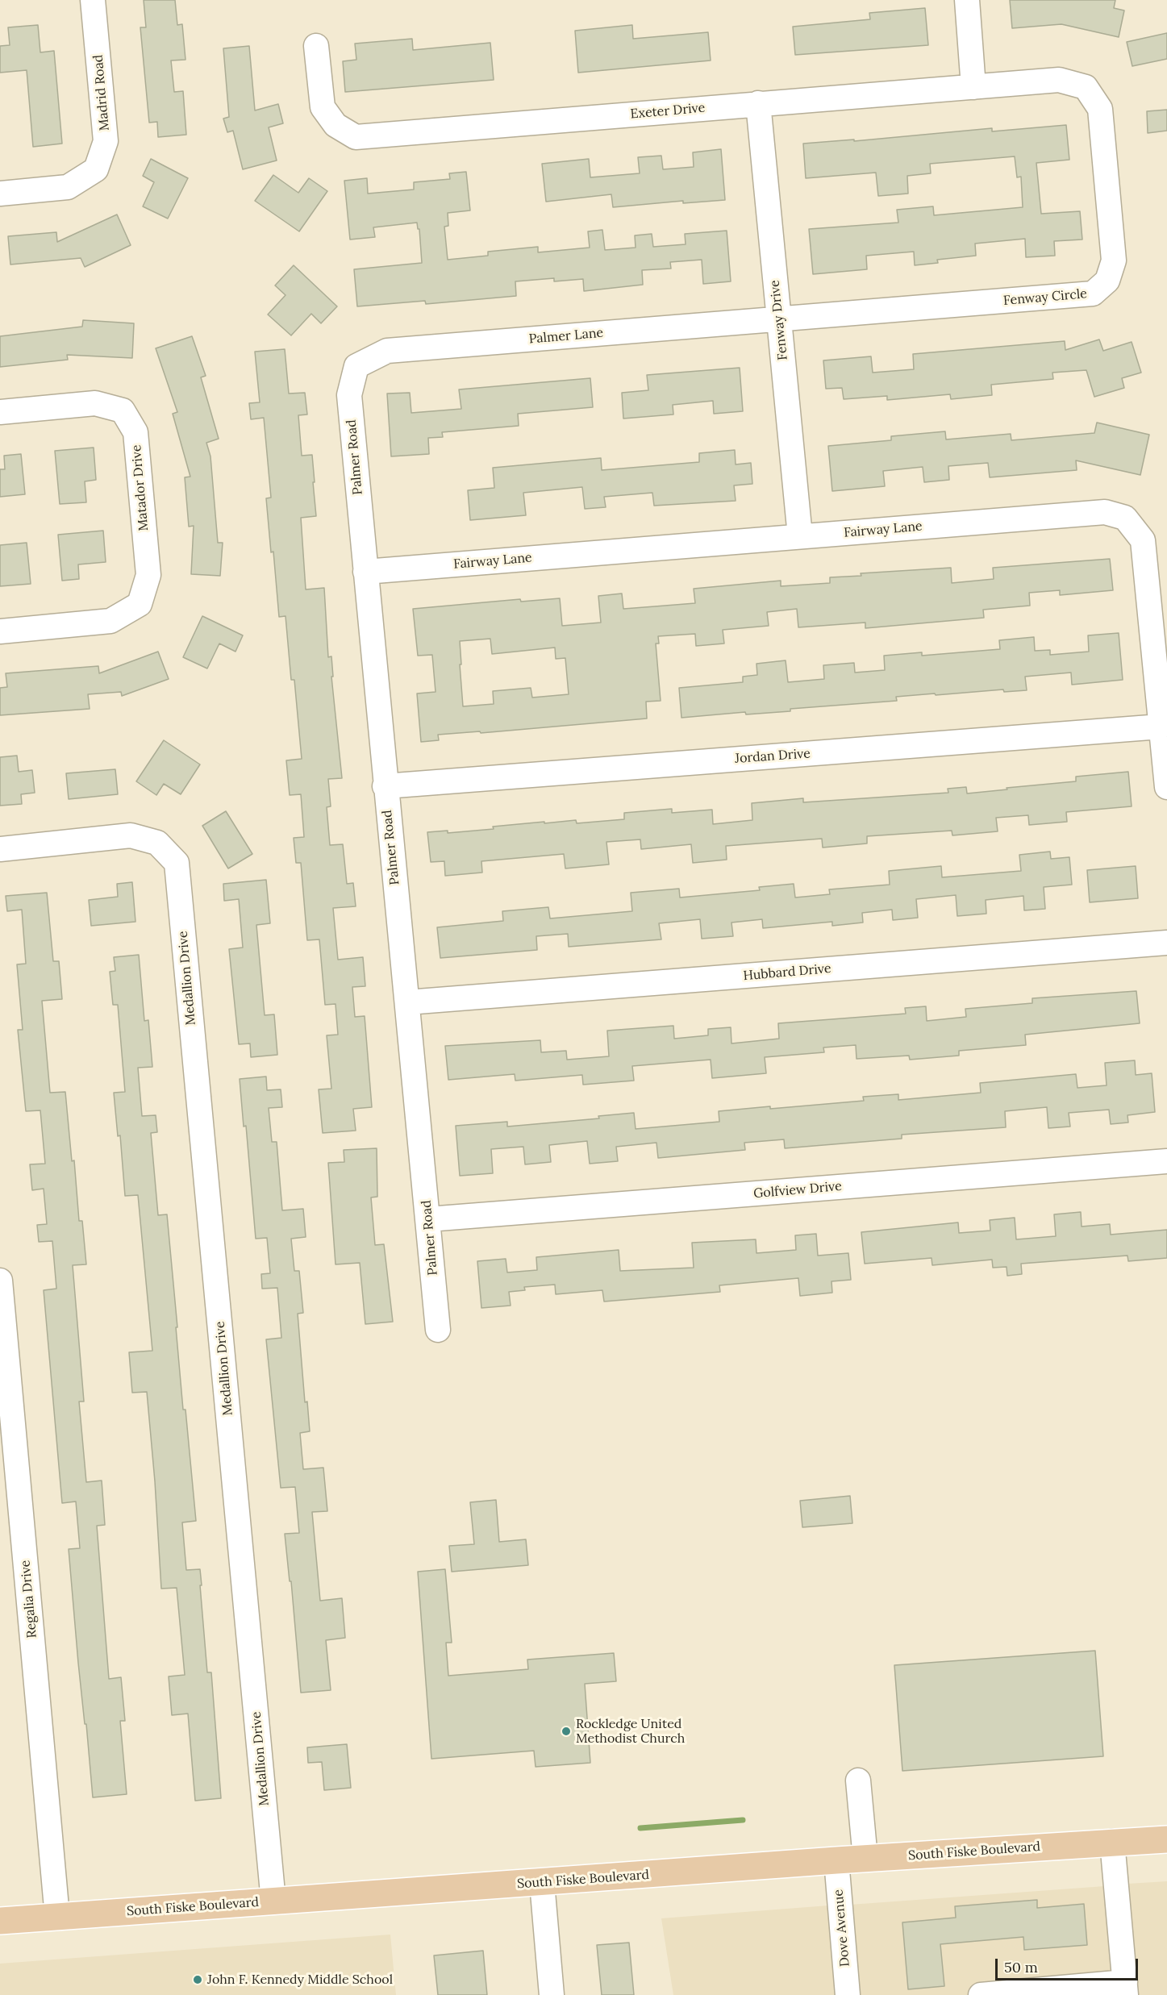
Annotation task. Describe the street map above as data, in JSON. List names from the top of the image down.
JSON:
{
  "streets": {
    "main road": ["South Fiske Boulevard"],
    "street": [
      "Madrid Road",
      "Exeter Drive",
      "Fenway Circle",
      "Fenway Drive",
      "Palmer Lane",
      "Palmer Road",
      "Matador Drive",
      "Fairway Lane",
      "Jordan Drive",
      "Hubbard Drive",
      "Medallion Drive",
      "Golfview Drive",
      "Regalia Drive",
      "Dove Avenue"
    ]
  },
  "crossings": [
    ["Exeter Drive", "Fenway Circle"],
    ["Exeter Drive", "Fenway Drive"],
    ["Fenway Circle", "Fenway Drive"],
    ["Fenway Circle", "Palmer Lane"],
    ["Fenway Drive", "Palmer Lane"],
    ["Fenway Drive", "Fairway Lane"],
    ["Palmer Lane", "Palmer Road"],
    ["Palmer Road", "Fairway Lane"],
    ["Palmer Road", "Jordan Drive"],
    ["Palmer Road", "Hubbard Drive"],
    ["Palmer Road", "Golfview Drive"],
    ["Fairway Lane", "Jordan Drive"],
    ["Medallion Drive", "South Fiske Boulevard"],
    ["Regalia Drive", "South Fiske Boulevard"],
    ["South Fiske Boulevard", "Dove Avenue"]
  ],
  "places": ["Rockledge United Methodist Church", "John F. Kennedy Middle School"],
  "scale_bar": "50 m"
}
